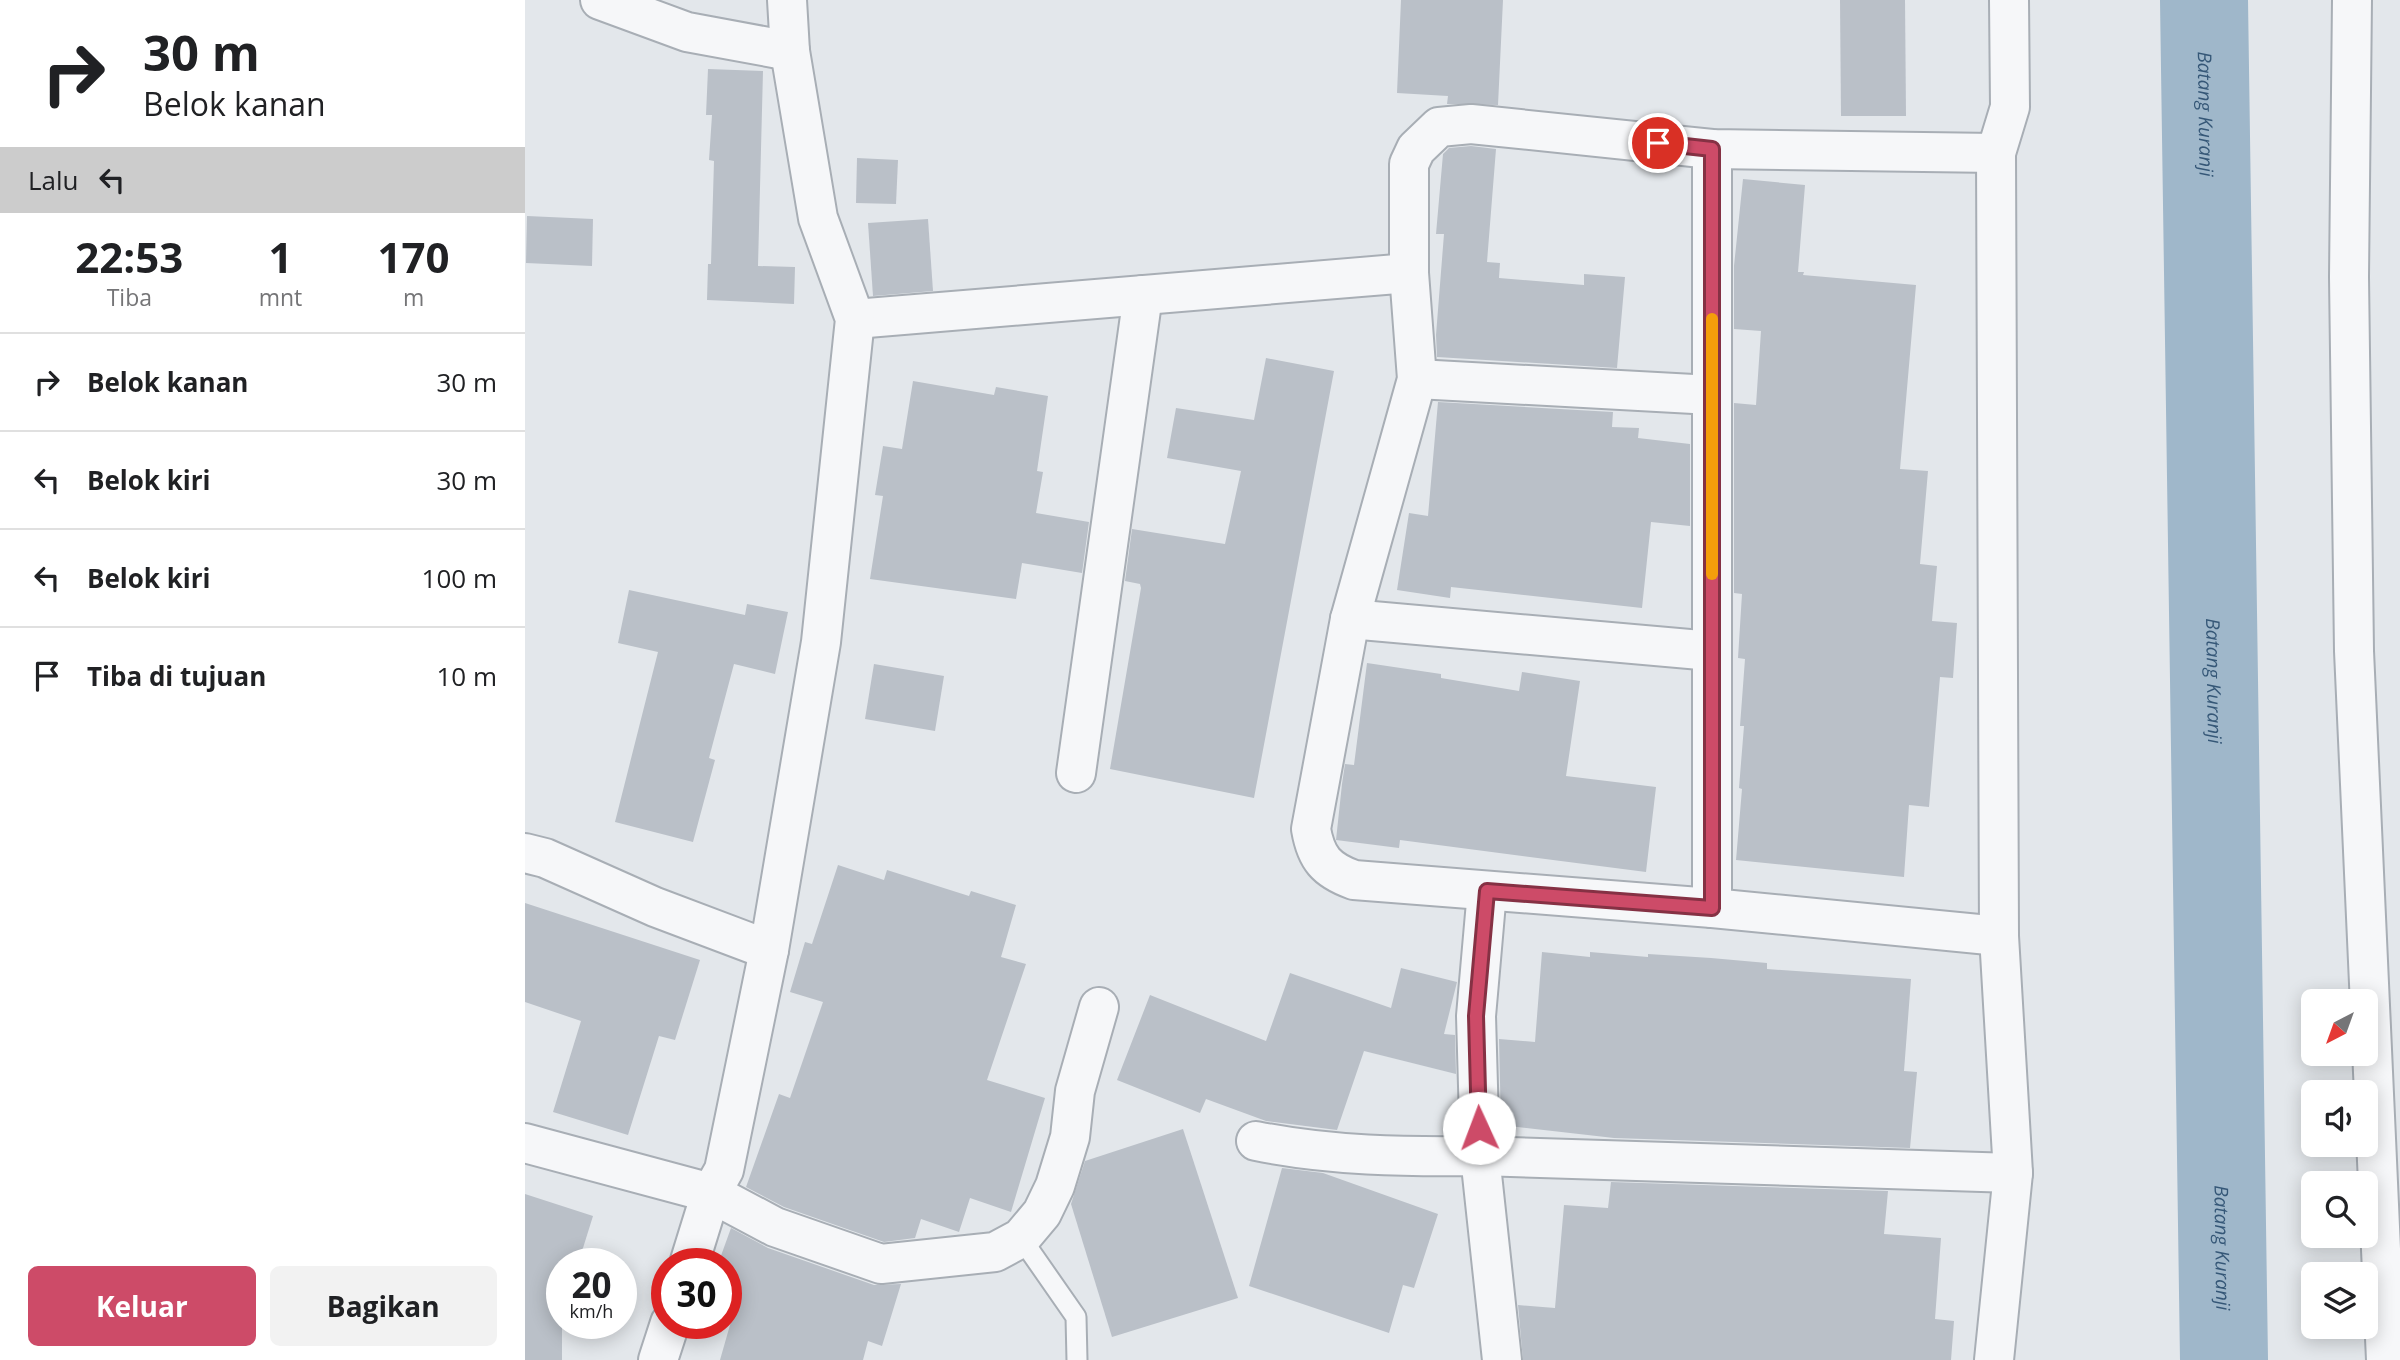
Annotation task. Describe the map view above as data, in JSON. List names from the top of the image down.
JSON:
{
  "water": ["Batang Kuranji"],
  "north": "bottom left",
  "page": {
    "turn": ["30 m", "Belok kanan"],
    "then": "Lalu",
    "eta": [
      "22:53",
      "Tiba",
      "1",
      "mnt",
      "170",
      "m"
    ],
    "list": [
      {
        "name": "Belok kanan",
        "value": "30 m"
      },
      {
        "name": "Belok kiri",
        "value": "30 m"
      },
      {
        "name": "Belok kiri",
        "value": "100 m"
      },
      {
        "name": "Tiba di tujuan",
        "value": "10 m"
      }
    ],
    "speed": "20 km/h",
    "limit": "30",
    "buttons": ["Keluar", "Bagikan"]
  }
}
